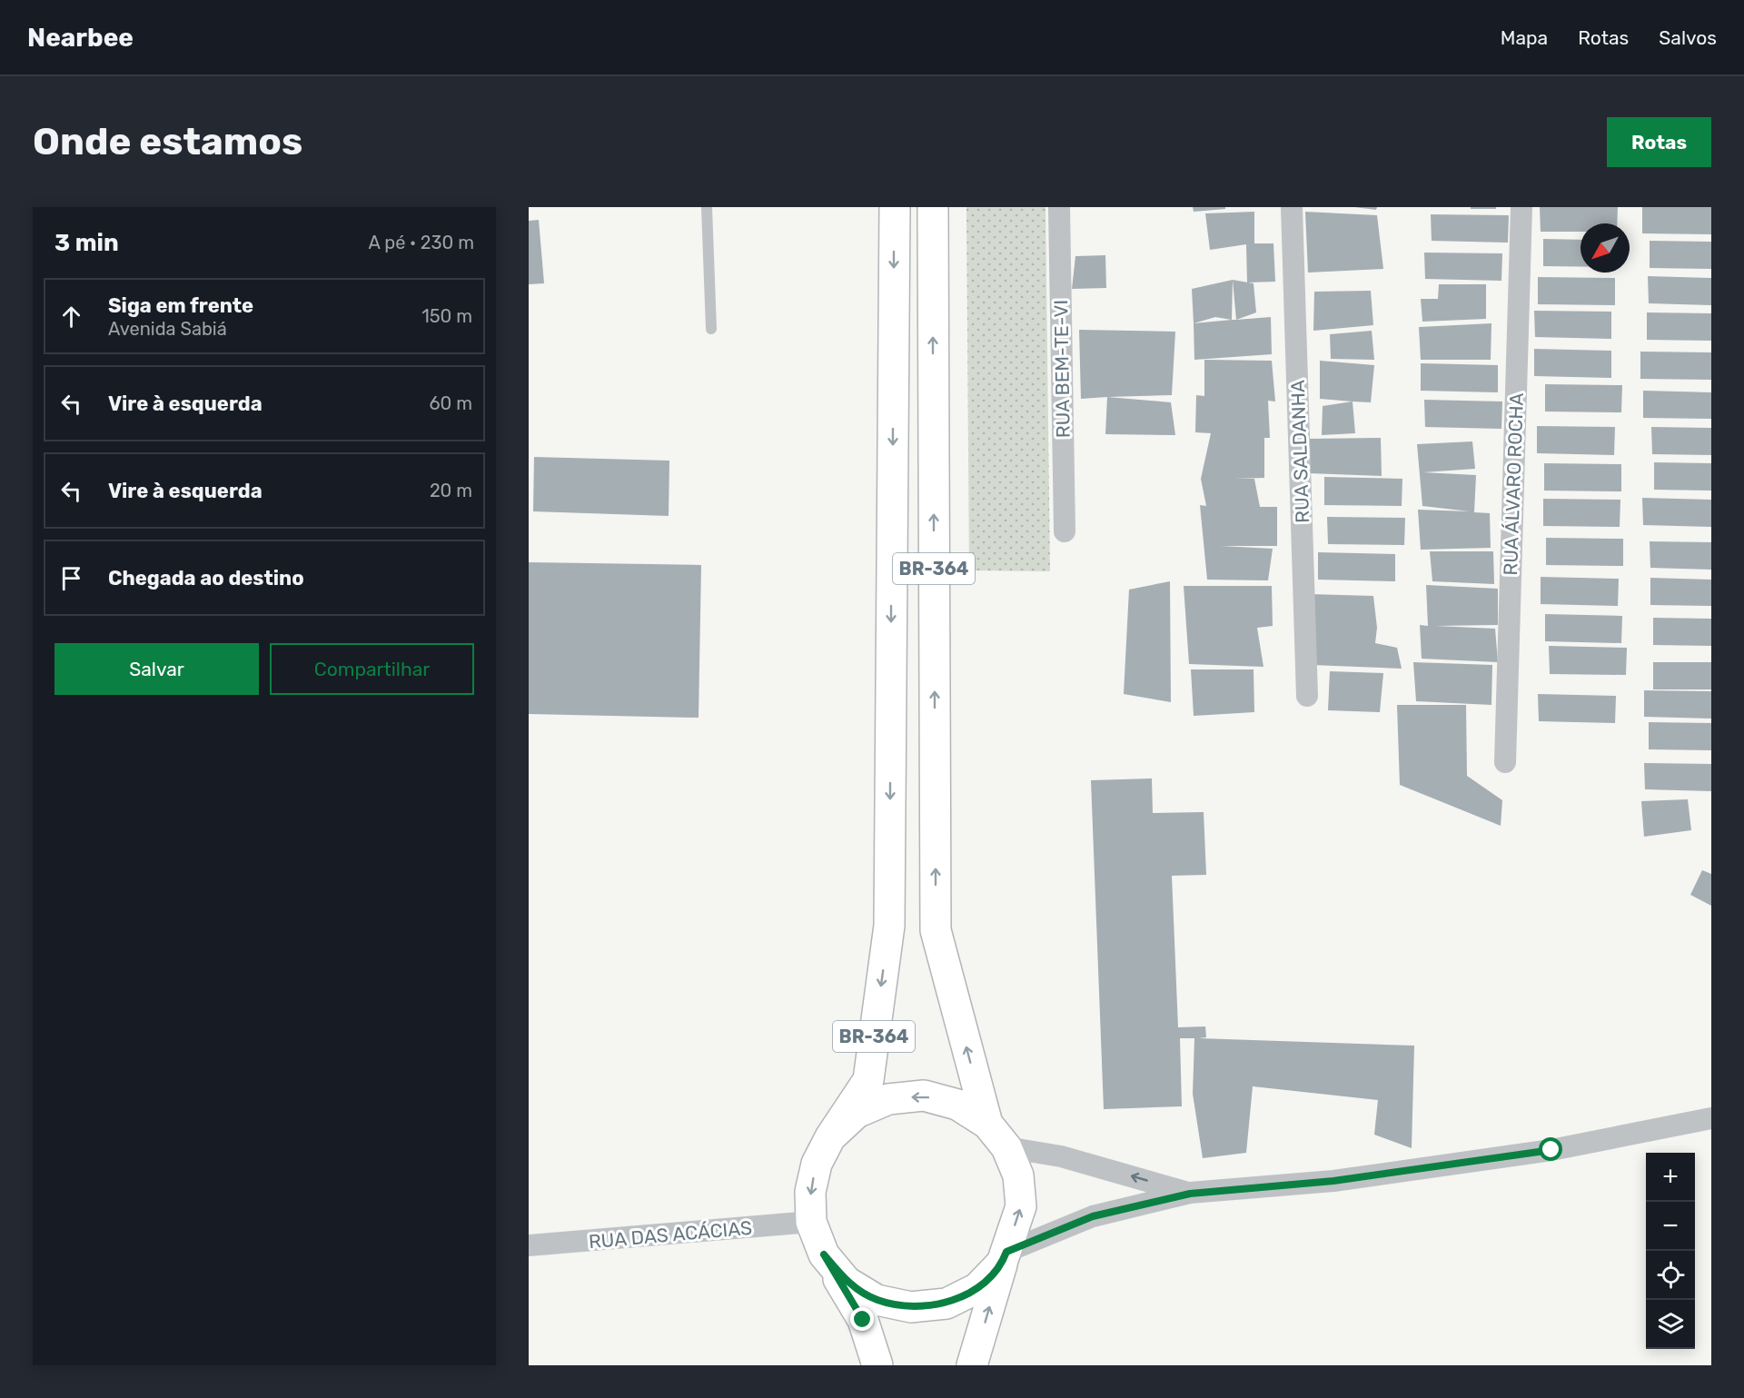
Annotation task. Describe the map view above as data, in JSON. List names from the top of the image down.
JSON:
{
  "streets": {
    "main road": ["BR-364"],
    "street": [
      "RUA BEM-TE-VI",
      "RUA SALDANHA",
      "RUA ÁLVARO ROCHA",
      "RUA DAS ACÁCIAS"
    ]
  },
  "crossings": [
    ["BR-364", "RUA DAS ACÁCIAS"]
  ],
  "north": "bottom left",
  "page": {
    "header": "Nearbee",
    "nav": ["Mapa", "Rotas", "Salvos"],
    "buttons": [
      "Rotas",
      ["Salvar", "Compartilhar"]
    ],
    "title": "Onde estamos",
    "heading": ["3 min", "A pé · 230 m"],
    "list": [
      ["Siga em frente", "Avenida Sabiá", "150 m"],
      ["Vire à esquerda", "60 m"],
      ["Vire à esquerda", "20 m"],
      "Chegada ao destino"
    ],
    "map_buttons": ["+", "−"]
  }
}
